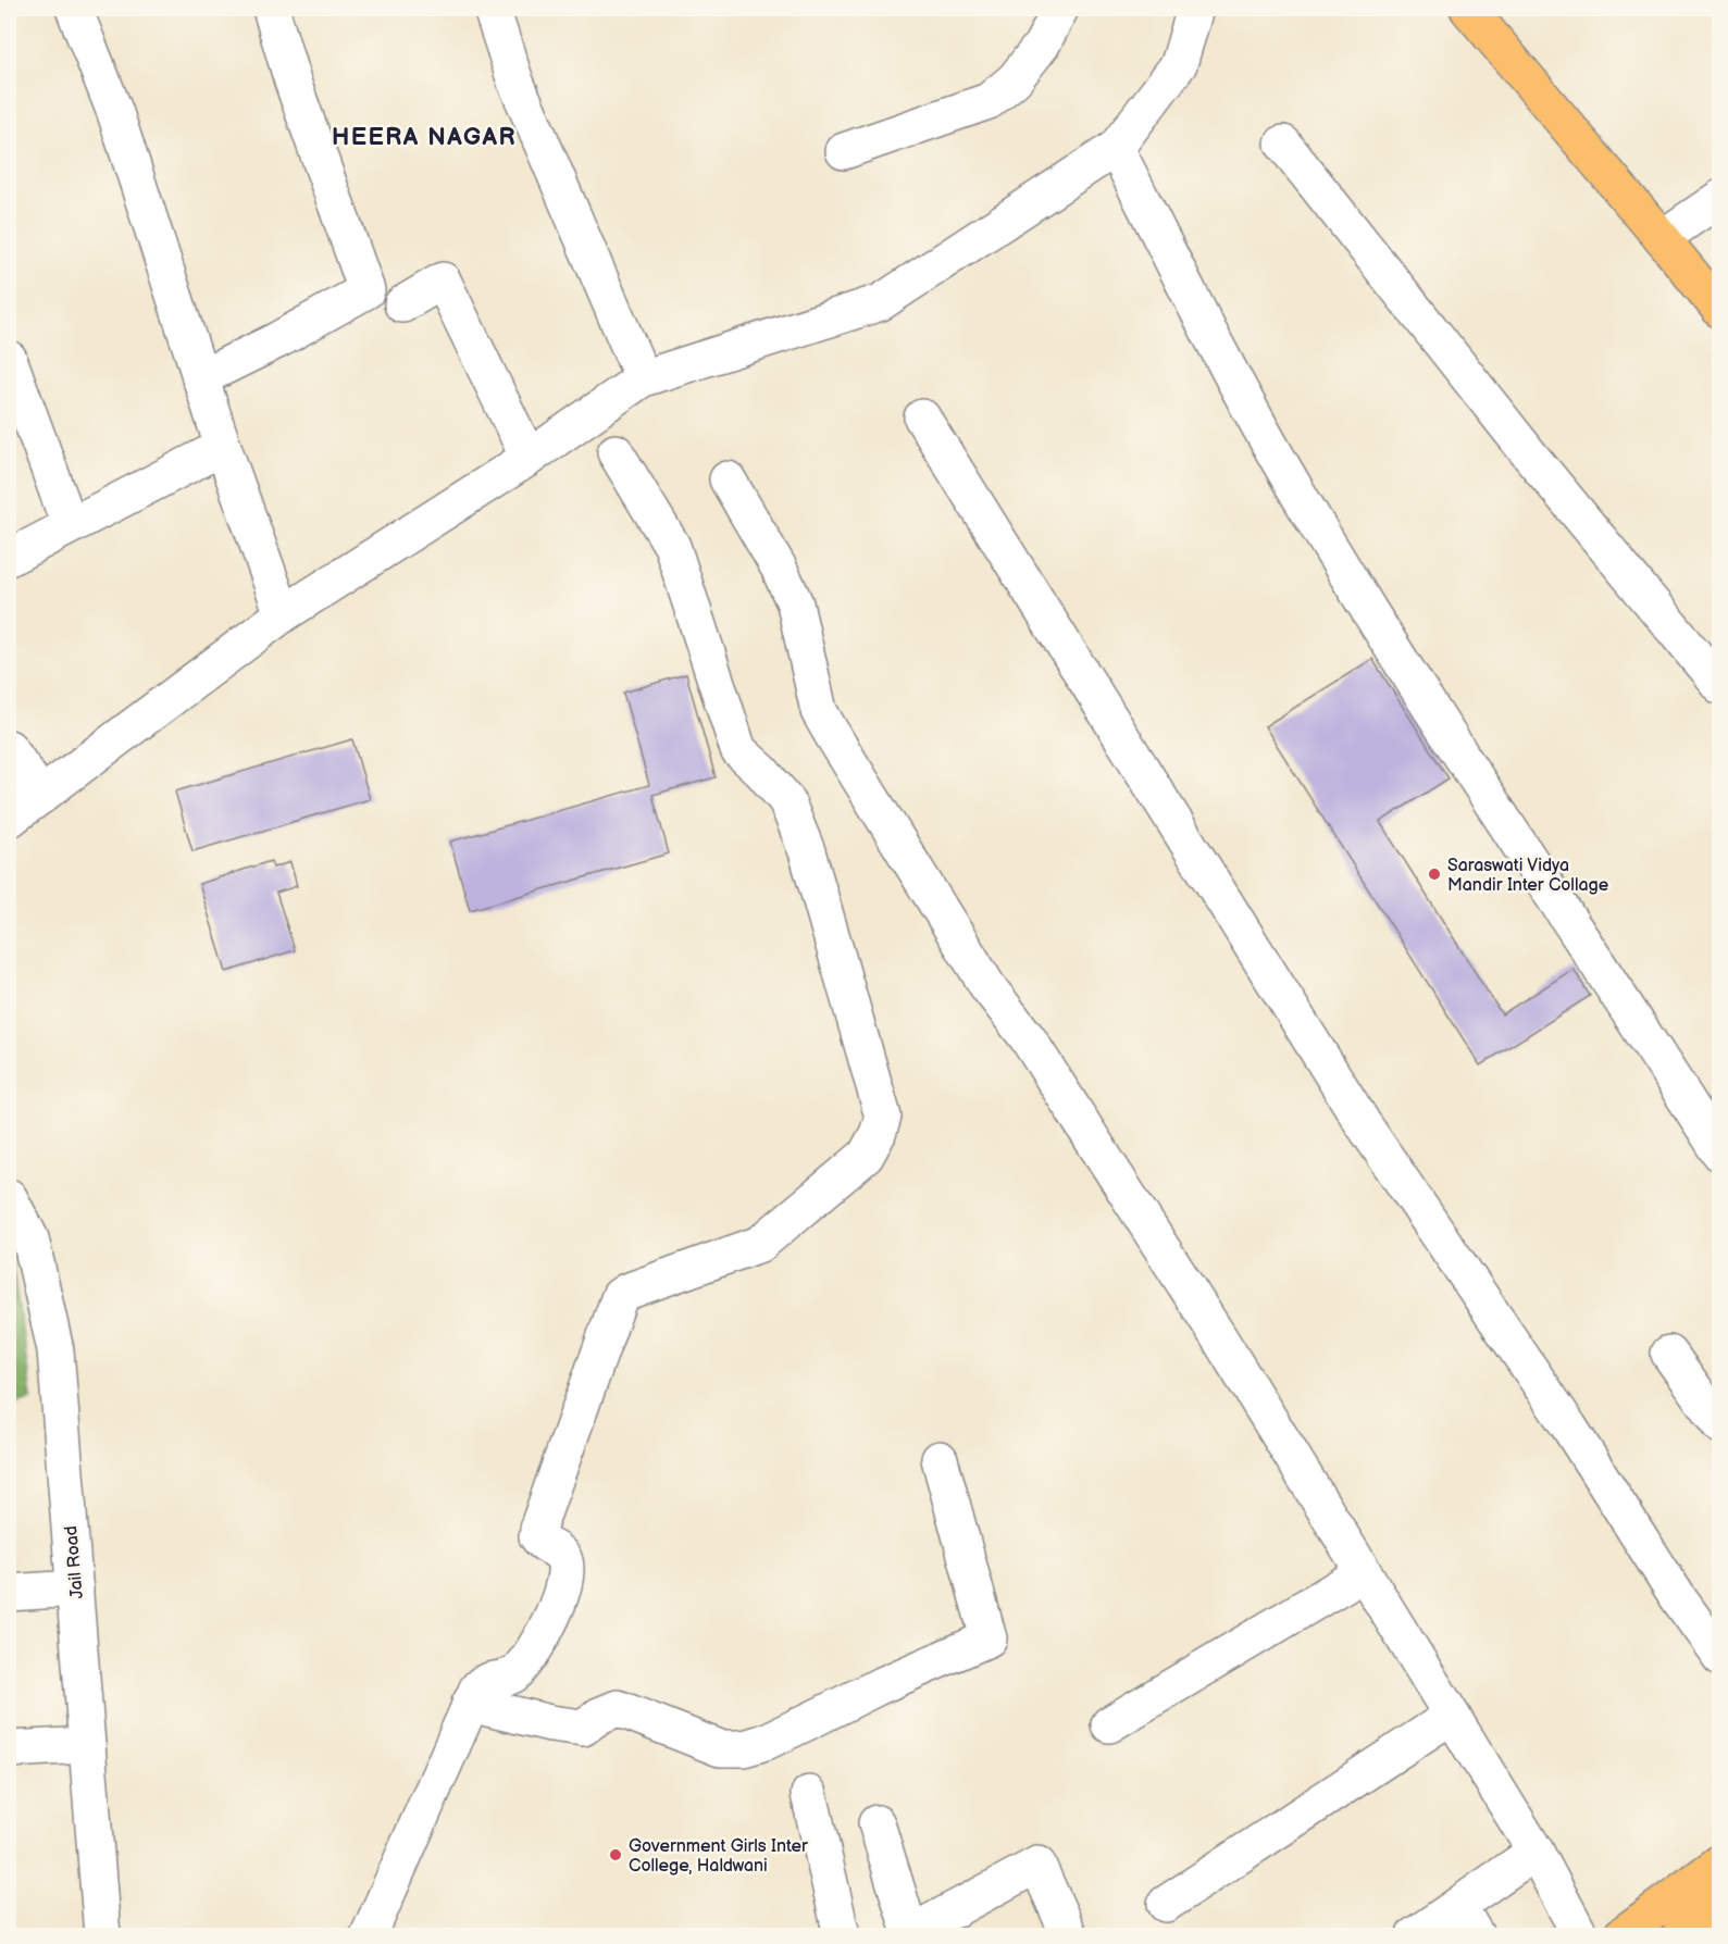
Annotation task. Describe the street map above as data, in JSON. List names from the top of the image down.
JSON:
{
  "streets": {
    "street": ["Jail Road"]
  },
  "districts": ["HEERA NAGAR"],
  "places": ["Saraswati Vidya Mandir Inter Collage", "Government Girls Inter College, Haldwani"]
}
